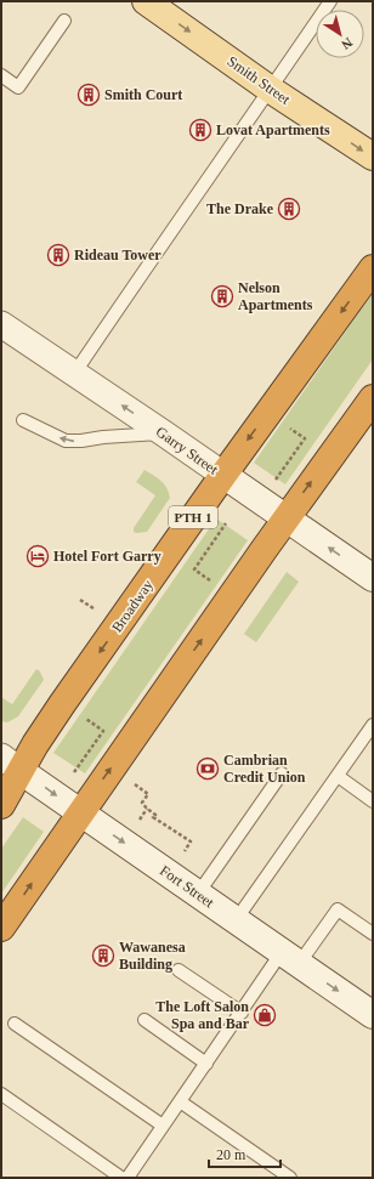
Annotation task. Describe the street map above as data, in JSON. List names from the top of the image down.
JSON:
{
  "streets": {
    "highway": ["PTH 1", "Broadway"],
    "main road": ["Smith Street"],
    "street": ["Garry Street", "Fort Street"]
  },
  "crossings": [
    ["Garry Street", "Broadway"],
    ["Broadway", "Fort Street"]
  ],
  "one_way": ["Smith Street", "Garry Street", "Fort Street"],
  "places": {
    "building": [
      "Smith Court",
      "Lovat Apartments",
      "The Drake",
      "Rideau Tower",
      "Nelson Apartments",
      "Wawanesa Building"
    ],
    "hotel": ["Hotel Fort Garry"],
    "bank": ["Cambrian Credit Union"],
    "shop": ["The Loft Salon Spa and Bar"]
  },
  "scale_bar": "20 m",
  "north": "bottom right"
}
